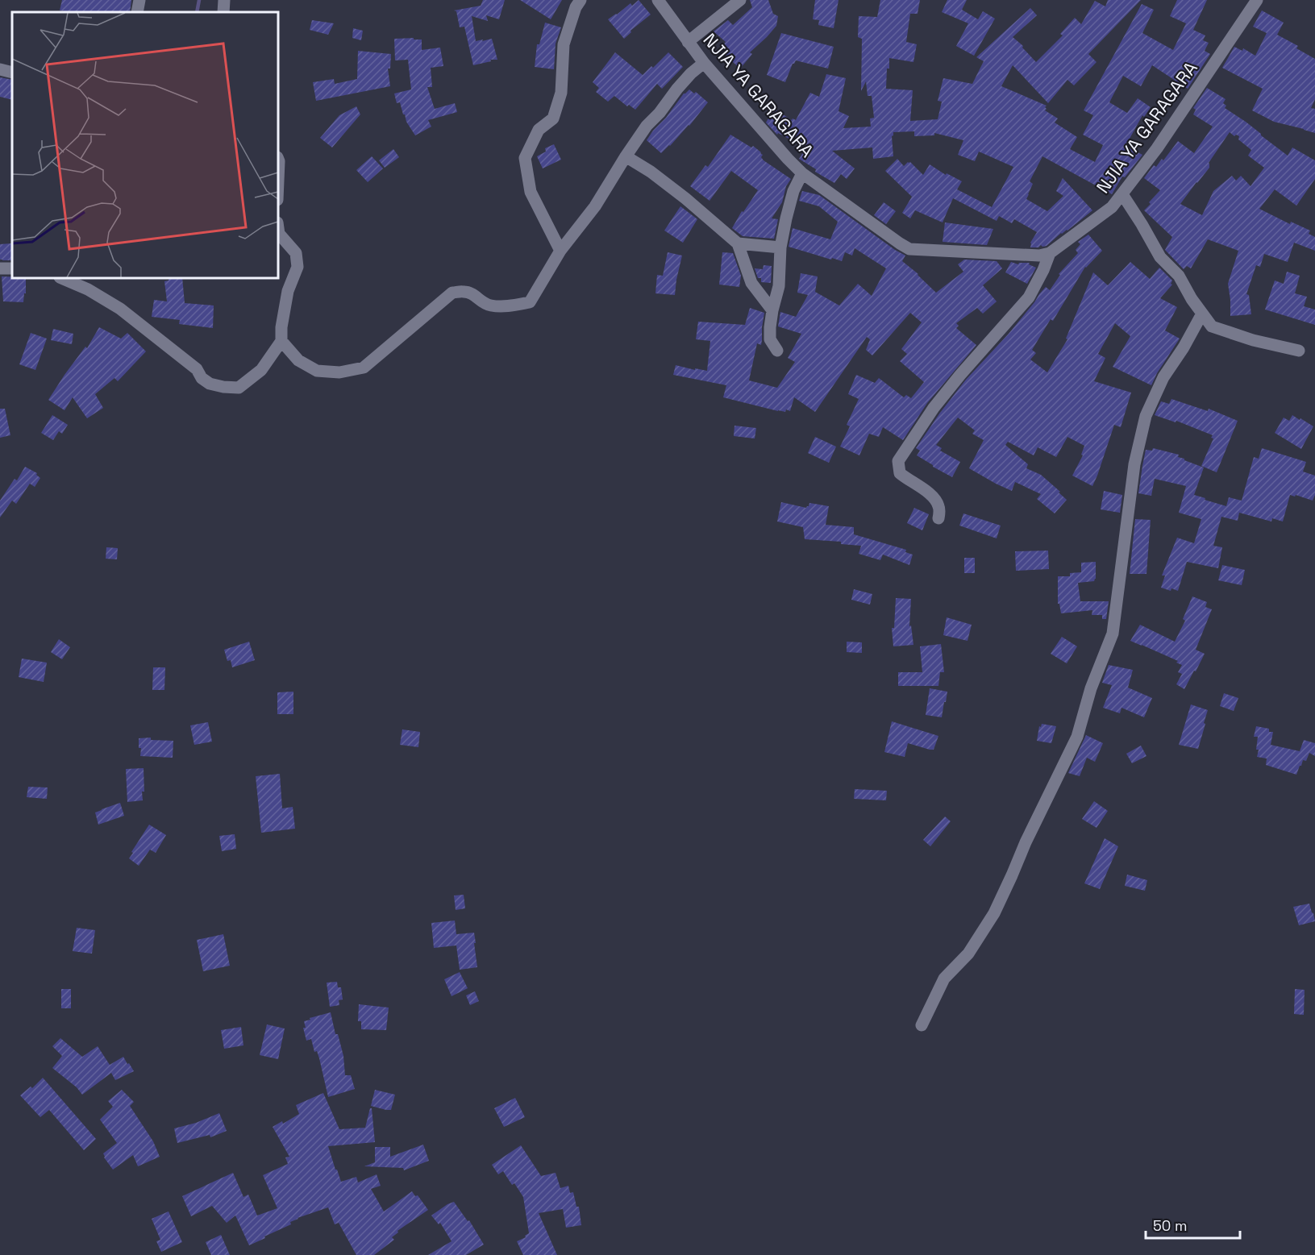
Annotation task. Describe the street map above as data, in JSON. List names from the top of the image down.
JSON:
{
  "streets": {
    "street": ["NJIA YA GARAGARA"]
  },
  "scale_bar": "50 m"
}
